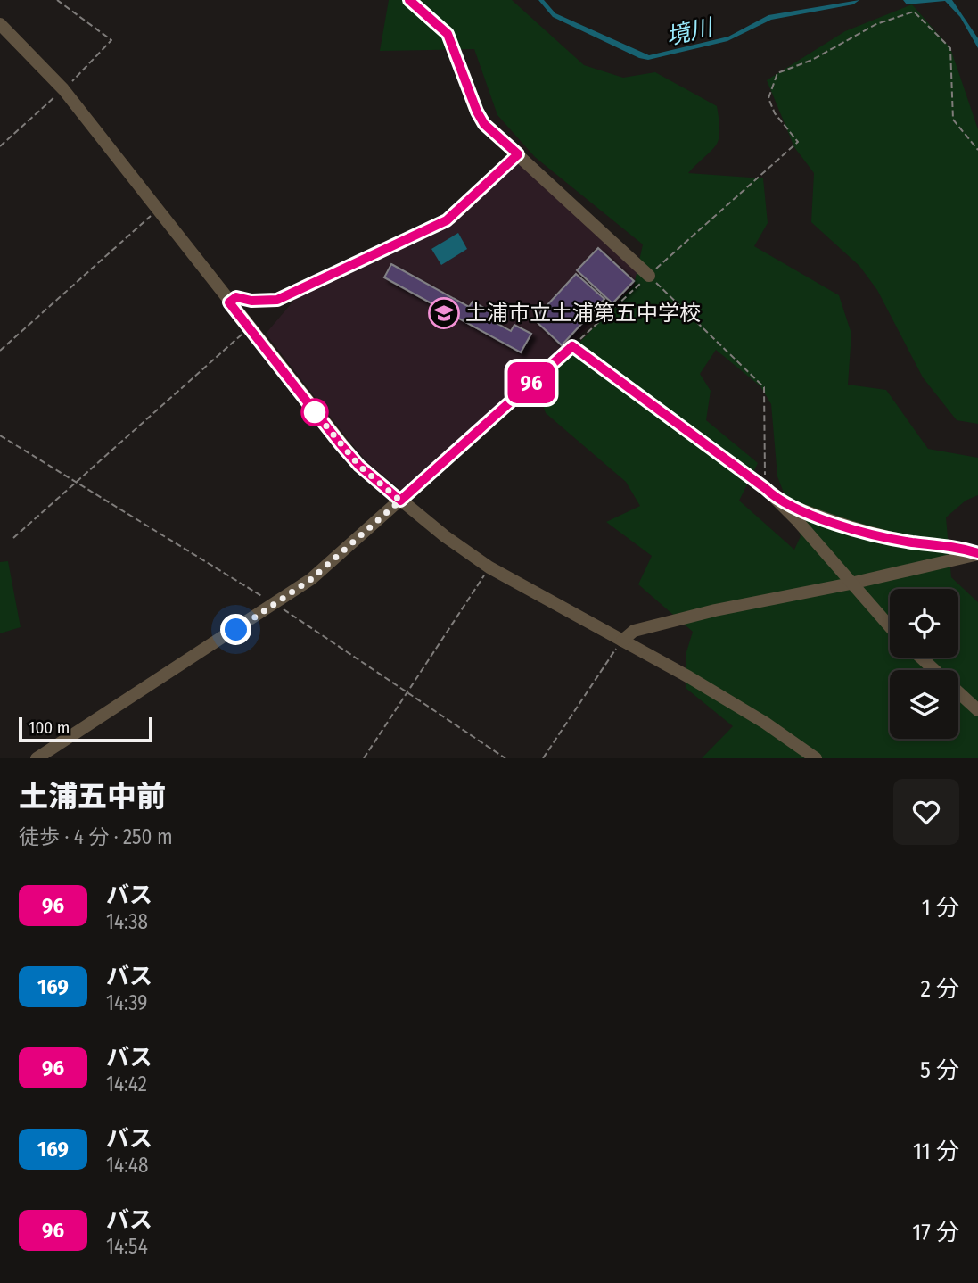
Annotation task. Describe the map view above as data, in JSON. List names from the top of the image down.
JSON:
{
  "water": ["境川"],
  "places": {
    "school or university": ["土浦市立土浦第五中学校"]
  },
  "lines": ["bus line 96"],
  "scale_bar": "100 m",
  "page": {
    "on_map": "96",
    "scale": "100 m",
    "heading": ["土浦五中前", "徒歩 · 4 分 · 250 m"],
    "list": [
      {
        "mark": "96",
        "name": "バス",
        "note": "14:38",
        "value": "1 分"
      },
      {
        "mark": "169",
        "name": "バス",
        "note": "14:39",
        "value": "2 分"
      },
      {
        "mark": "96",
        "name": "バス",
        "note": "14:42",
        "value": "5 分"
      },
      {
        "mark": "169",
        "name": "バス",
        "note": "14:48",
        "value": "11 分"
      },
      {
        "mark": "96",
        "name": "バス",
        "note": "14:54",
        "value": "17 分"
      }
    ]
  }
}
